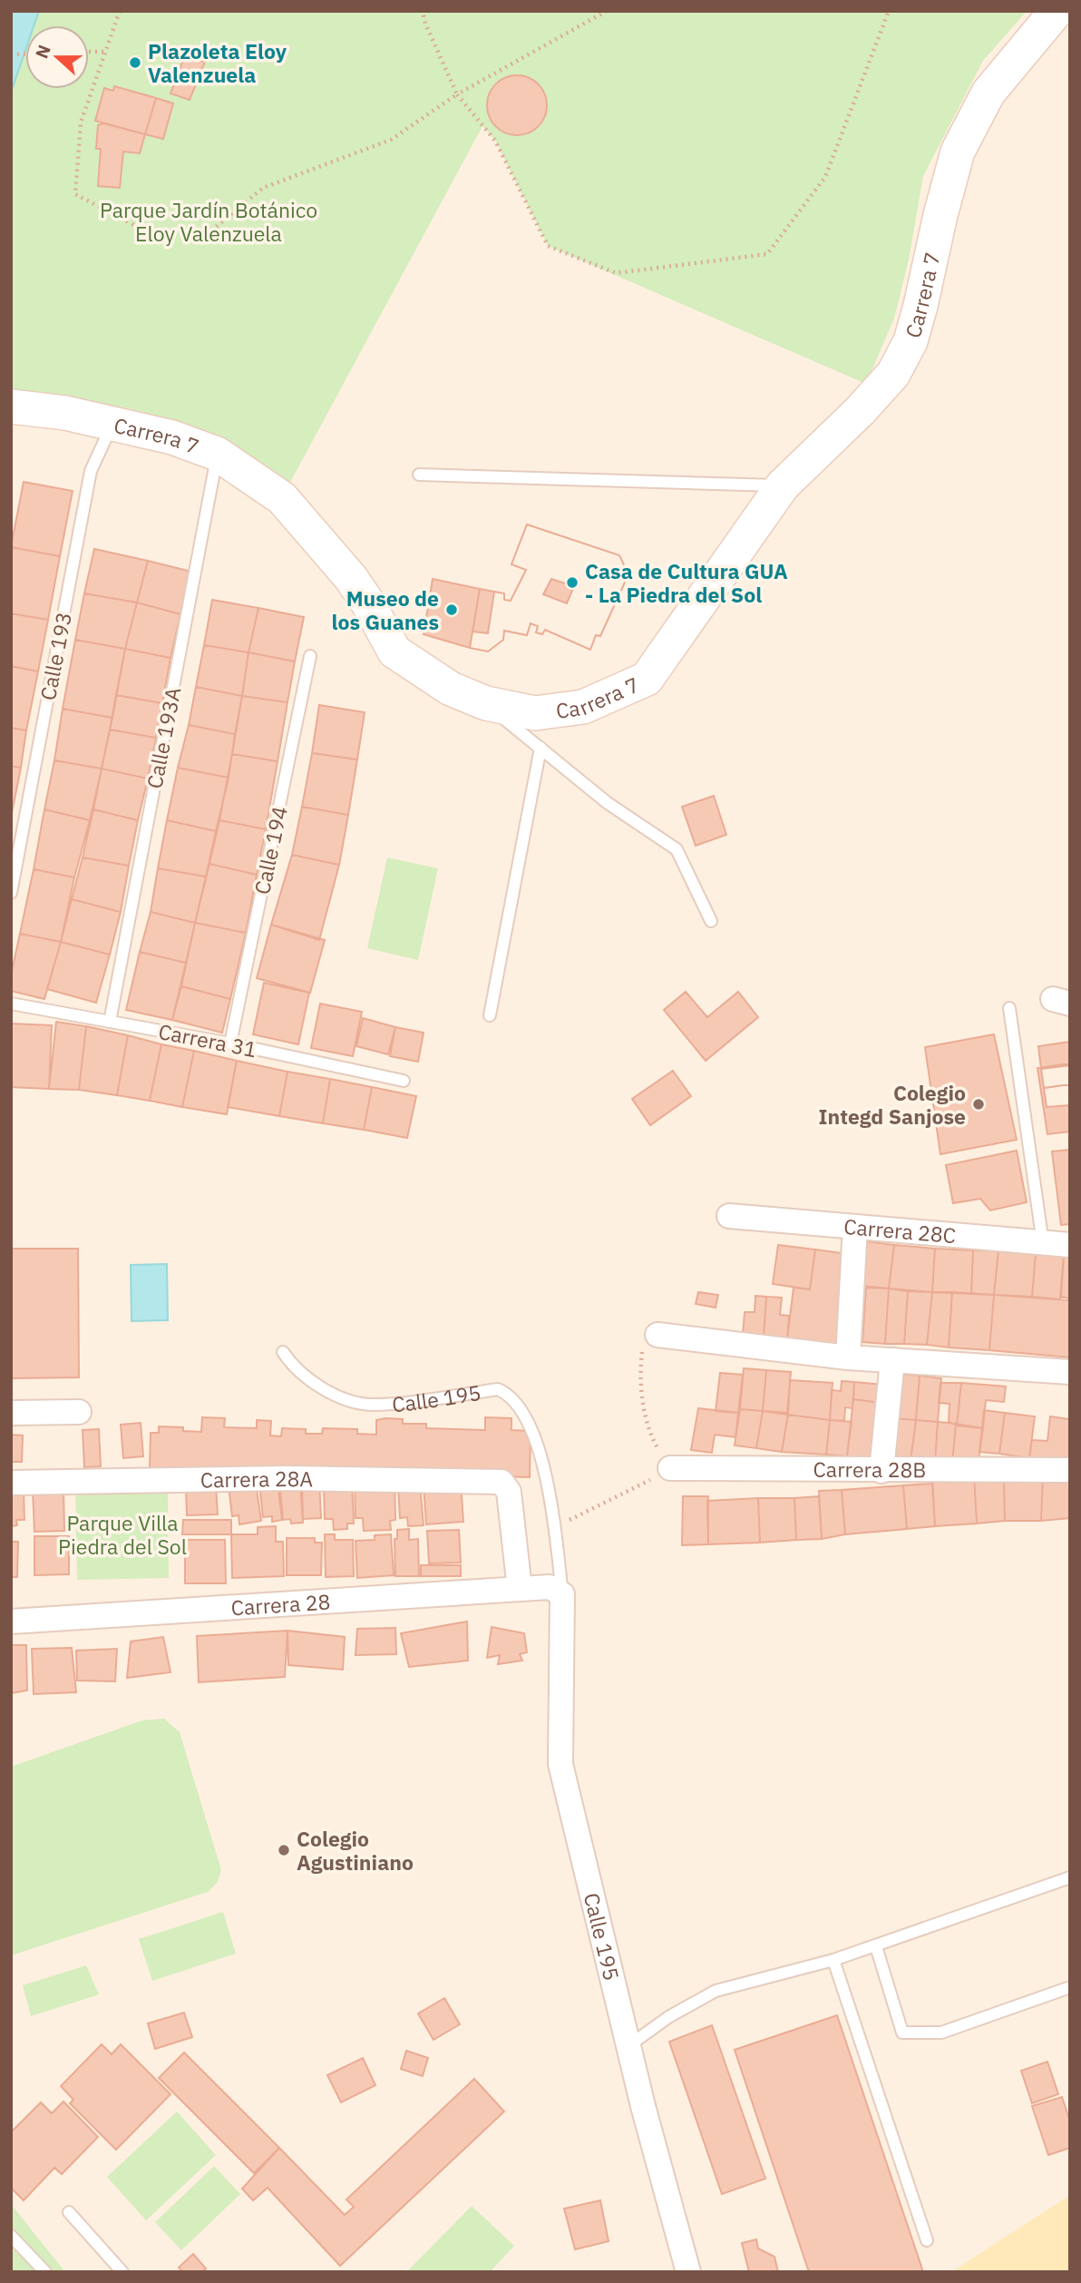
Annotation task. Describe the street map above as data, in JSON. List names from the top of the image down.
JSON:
{
  "streets": {
    "main road": ["Carrera 7"],
    "street": [
      "Carrera 28C",
      "Calle 195",
      "Carrera 28B",
      "Carrera 28A",
      "Carrera 28"
    ],
    "lane": [
      "Calle 193",
      "Calle 193A",
      "Calle 194",
      "Carrera 31"
    ]
  },
  "crossings": [
    ["Carrera 7", "Calle 193"],
    ["Carrera 7", "Calle 193A"],
    ["Calle 193A", "Carrera 31"],
    ["Calle 194", "Carrera 31"],
    ["Calle 195", "Carrera 28"],
    ["Carrera 28A", "Carrera 28"]
  ],
  "parks": ["Parque Jardín Botánico Eloy Valenzuela", "Parque Villa Piedra del Sol"],
  "places": [
    "Plazoleta Eloy Valenzuela",
    "Casa de Cultura GUA - La Piedra del Sol",
    "Museo de los Guanes",
    "Colegio Integd Sanjose",
    "Colegio Agustiniano"
  ],
  "north": "left"
}
